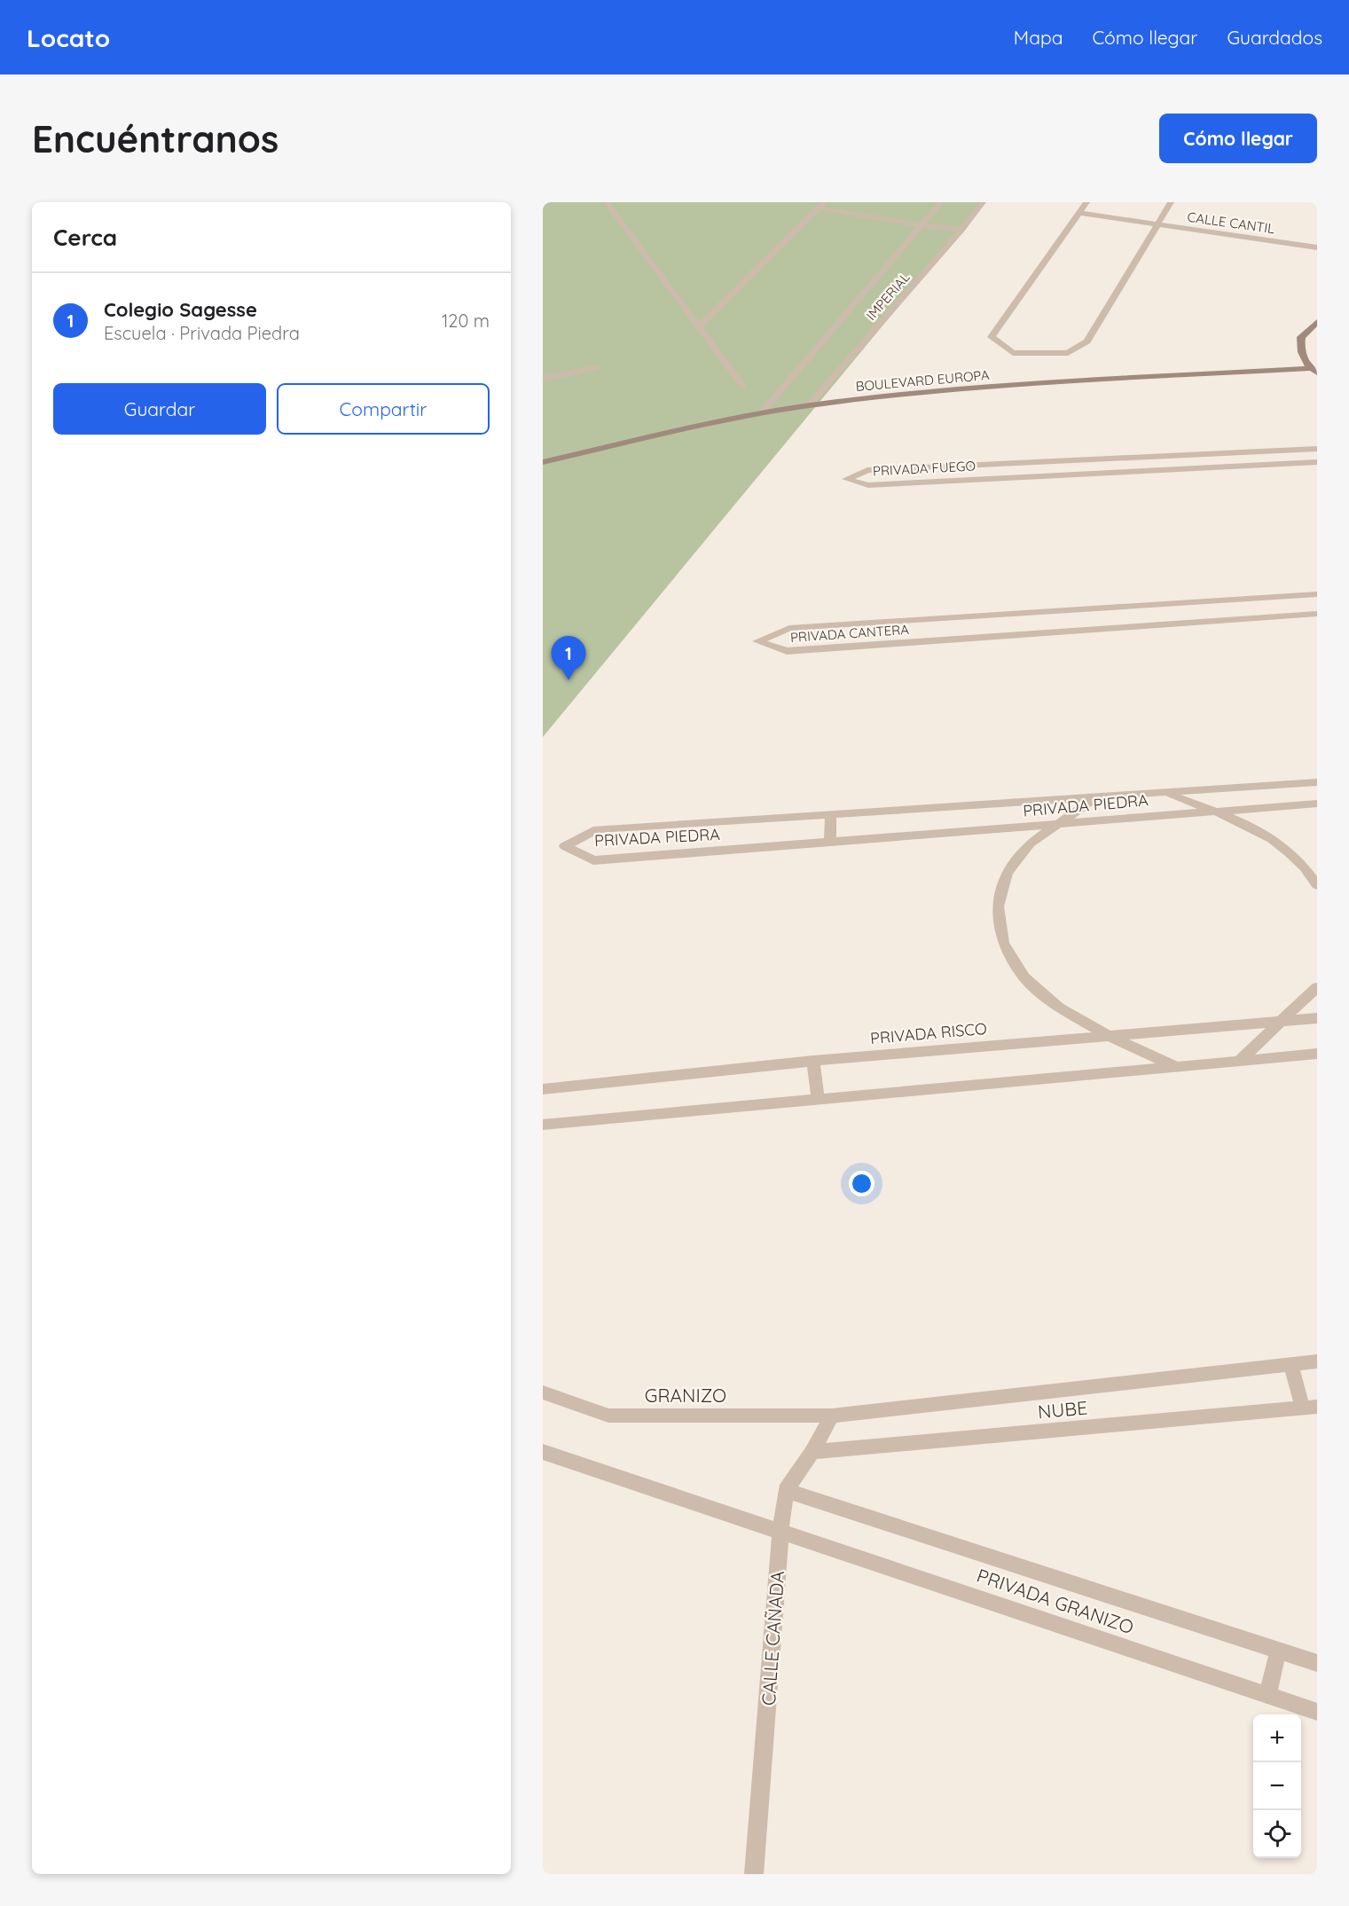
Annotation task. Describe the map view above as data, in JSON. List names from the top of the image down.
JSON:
{
  "streets": {
    "main road": ["BOULEVARD EUROPA"],
    "street": [
      "CALLE CANTIL",
      "IMPERIAL",
      "PRIVADA FUEGO",
      "PRIVADA CANTERA",
      "PRIVADA PIEDRA",
      "PRIVADA RISCO",
      "GRANIZO",
      "NUBE",
      "PRIVADA GRANIZO",
      "CALLE CAÑADA"
    ]
  },
  "crossings": [
    ["IMPERIAL", "BOULEVARD EUROPA"],
    ["GRANIZO", "NUBE"],
    ["GRANIZO", "CALLE CAÑADA"],
    ["NUBE", "CALLE CAÑADA"],
    ["PRIVADA GRANIZO", "CALLE CAÑADA"]
  ],
  "page": {
    "header": "Locato",
    "nav": ["Mapa", "Cómo llegar", "Guardados"],
    "buttons": [
      "Cómo llegar",
      ["Guardar", "Compartir"]
    ],
    "title": "Encuéntranos",
    "heading": "Cerca",
    "list": [
      {
        "mark": "1",
        "name": "Colegio Sagesse",
        "note": "Escuela · Privada Piedra",
        "value": "120 m"
      }
    ],
    "pins": "1",
    "map_buttons": ["+", "−"]
  }
}
